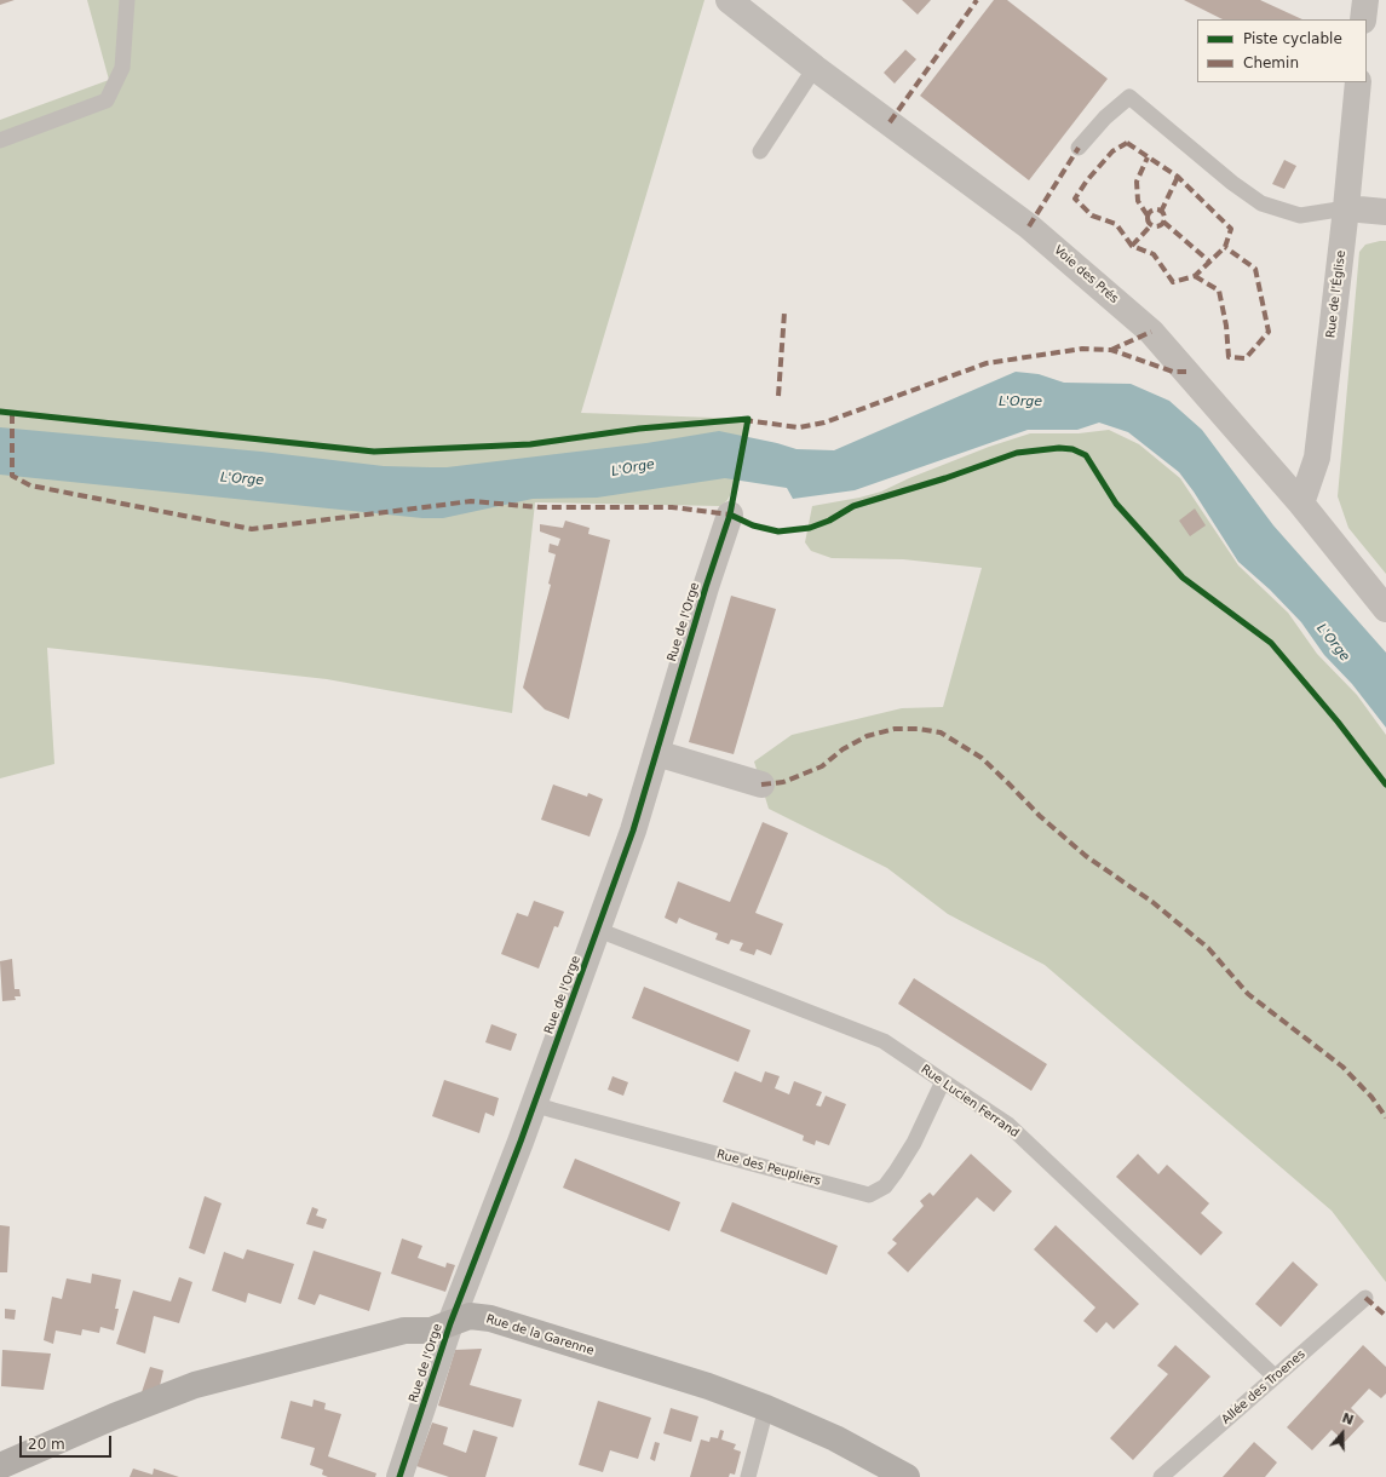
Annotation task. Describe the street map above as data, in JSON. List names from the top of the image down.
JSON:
{
  "streets": {
    "main road": ["Rue de la Garenne"],
    "street": ["Voie des Prés", "Rue de l'Église", "Rue de l'Orge"],
    "lane": ["Rue Lucien Ferrand", "Rue des Peupliers", "Allée des Troenes"]
  },
  "crossings": [
    ["Voie des Prés", "Rue de l'Église"],
    ["Rue de l'Orge", "Rue Lucien Ferrand"],
    ["Rue de l'Orge", "Rue des Peupliers"],
    ["Rue de l'Orge", "Rue de la Garenne"],
    ["Rue Lucien Ferrand", "Rue des Peupliers"],
    ["Rue Lucien Ferrand", "Allée des Troenes"]
  ],
  "water": ["L'Orge"],
  "legend": ["Piste cyclable", "Chemin"],
  "scale_bar": "20 m",
  "north": "top"
}
